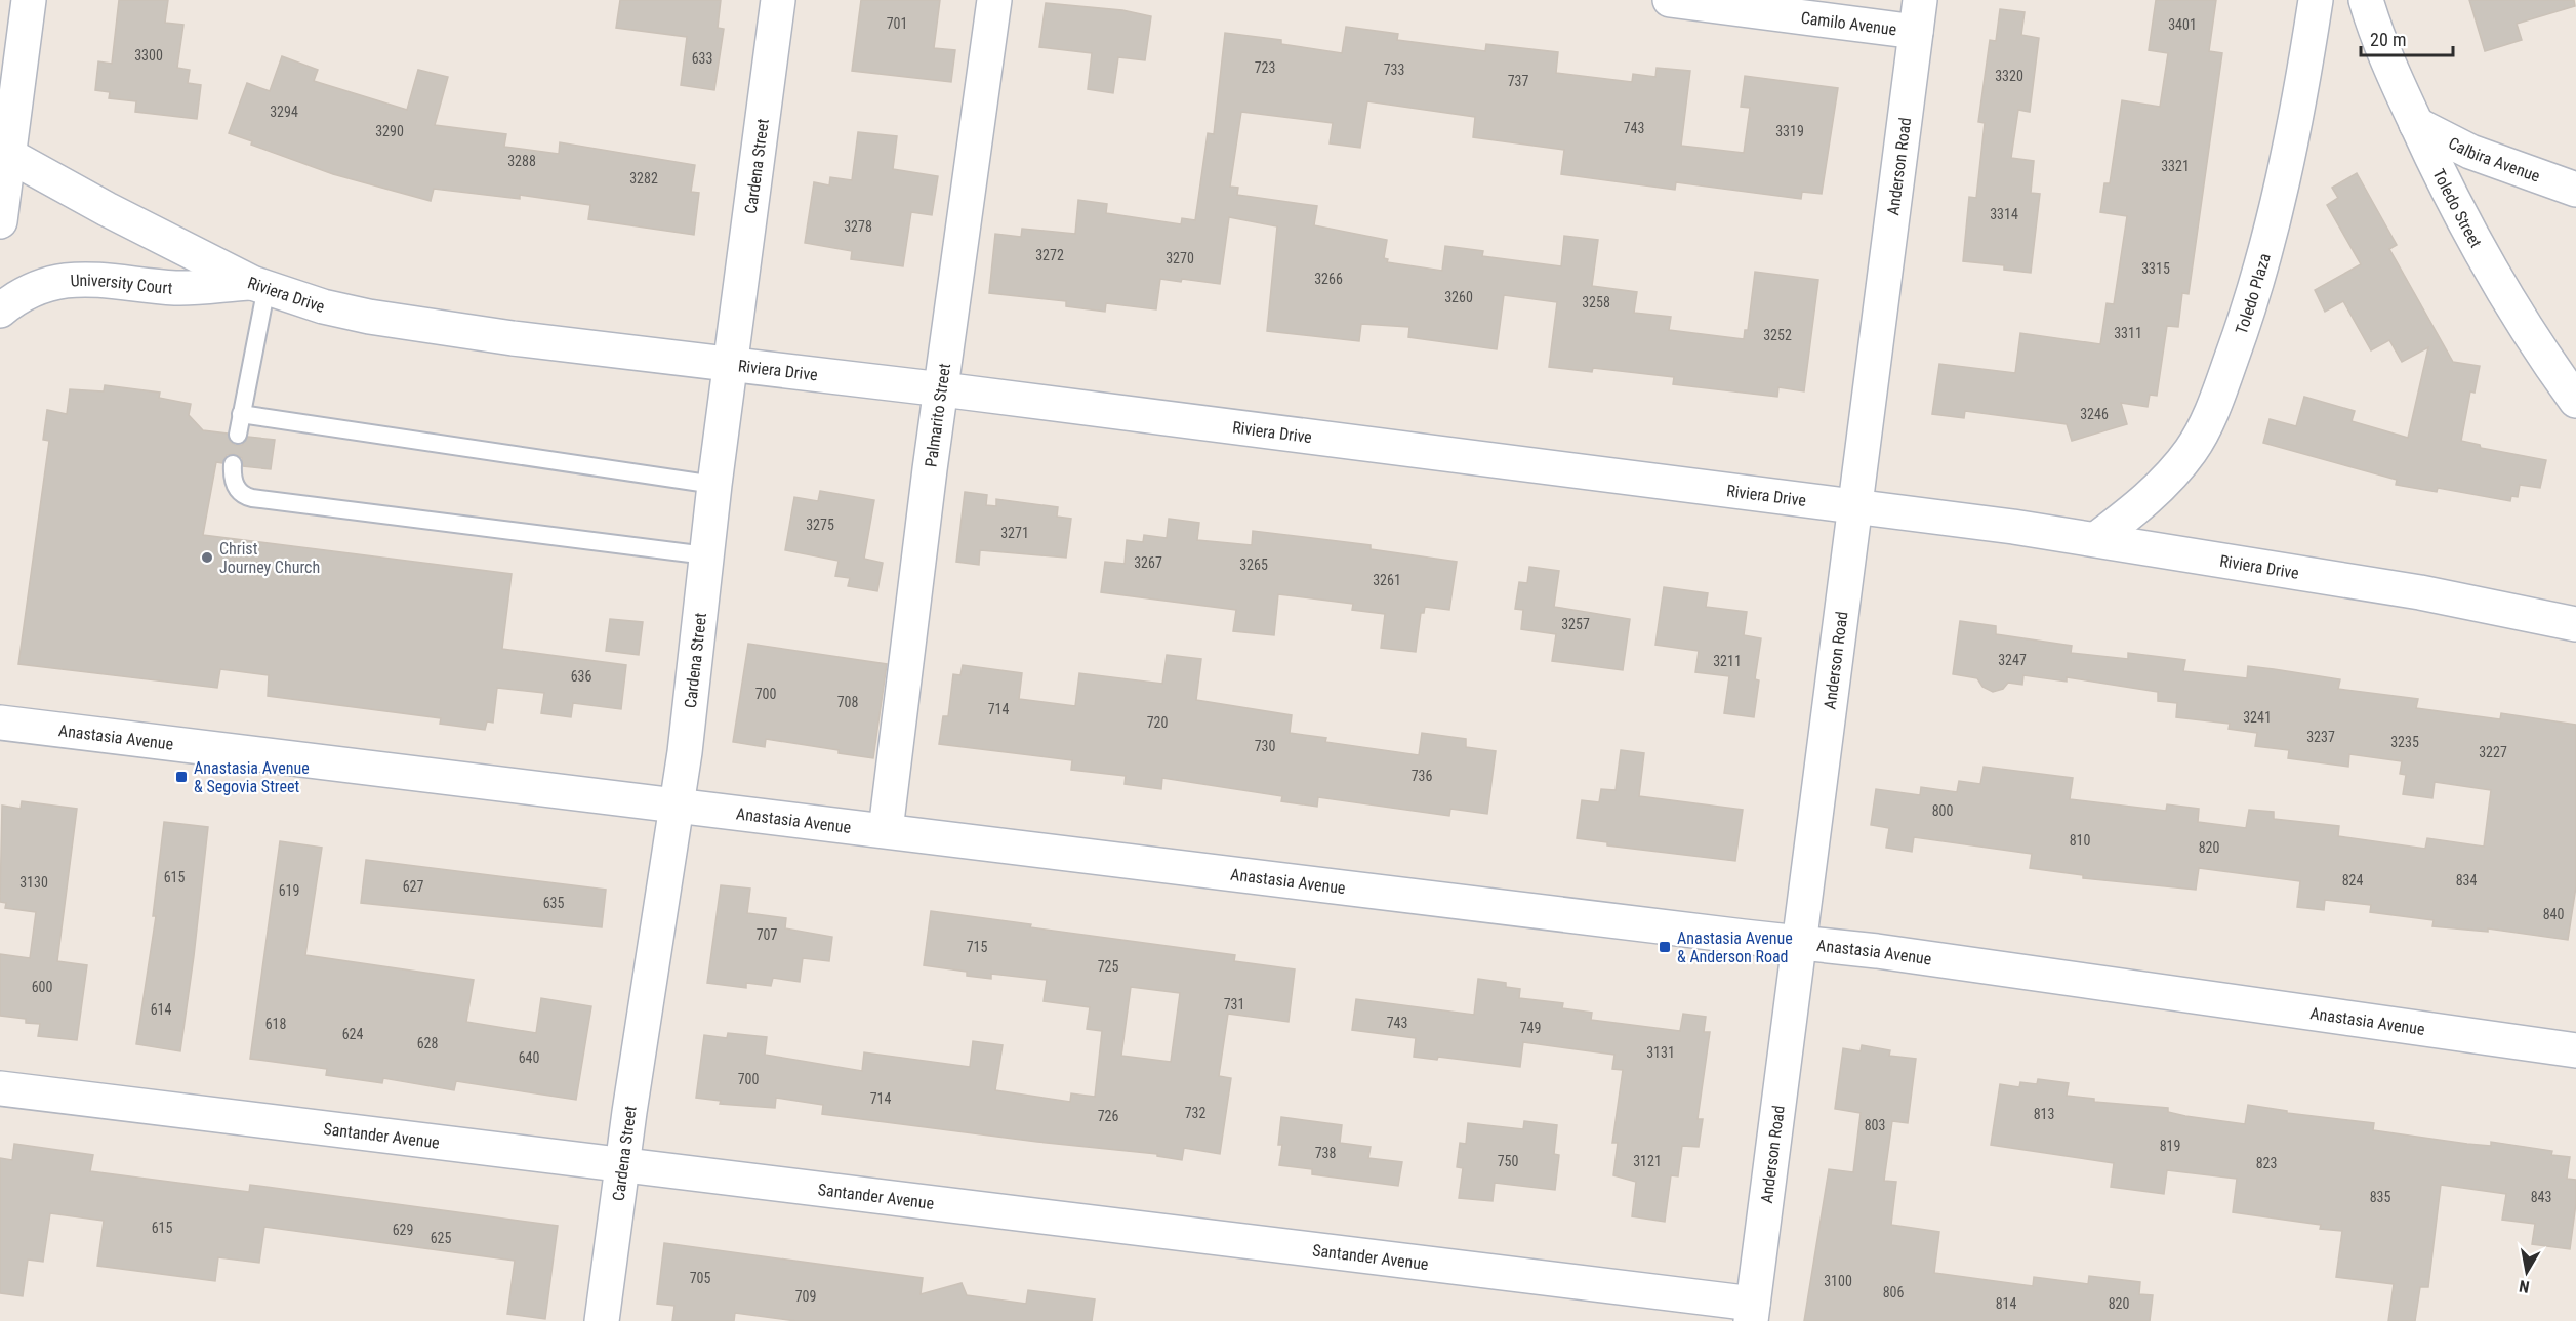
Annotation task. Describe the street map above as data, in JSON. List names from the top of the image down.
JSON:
{
  "streets": {
    "street": [
      "Camilo Avenue",
      "Calbira Avenue",
      "Anderson Road",
      "Cardena Street",
      "Toledo Street",
      "University Court",
      "Riviera Drive",
      "Toledo Plaza",
      "Palmarito Street",
      "Anastasia Avenue",
      "Santander Avenue"
    ]
  },
  "crossings": [
    ["Camilo Avenue", "Anderson Road"],
    ["Calbira Avenue", "Toledo Street"],
    ["Anderson Road", "Riviera Drive"],
    ["Anderson Road", "Anastasia Avenue"],
    ["Anderson Road", "Santander Avenue"],
    ["Cardena Street", "Riviera Drive"],
    ["Cardena Street", "Anastasia Avenue"],
    ["Cardena Street", "Santander Avenue"],
    ["University Court", "Riviera Drive"],
    ["Riviera Drive", "Toledo Plaza"],
    ["Riviera Drive", "Palmarito Street"],
    ["Palmarito Street", "Anastasia Avenue"]
  ],
  "places": {
    "other": ["Christ Journey Church"],
    "transit": ["Anastasia Avenue & Segovia Street", "Anastasia Avenue & Anderson Road"]
  },
  "house_numbers": [
    "701",
    "3401",
    "3300",
    "633",
    "723",
    "733",
    "3320",
    "737",
    "3294",
    "743",
    "3290",
    "3319",
    "3288",
    "3321",
    "3282",
    "3314",
    "3278",
    "3272",
    "3270",
    "3315",
    "3266",
    "3260",
    "3258",
    "3311",
    "3252",
    "3246",
    "3275",
    "3271",
    "3267",
    "3265",
    "3261",
    "3257",
    "3247",
    "3211",
    "636",
    "700",
    "708",
    "714",
    "3241",
    "720",
    "3237",
    "3235",
    "730",
    "3227",
    "736",
    "800",
    "810",
    "820",
    "615",
    "824",
    "834",
    "3130",
    "627",
    "619",
    "635",
    "840",
    "707",
    "715",
    "725",
    "600",
    "731",
    "614",
    "743",
    "618",
    "749",
    "624",
    "628",
    "3131",
    "640",
    "700",
    "714",
    "732",
    "813",
    "726",
    "803",
    "819",
    "738",
    "750",
    "3121",
    "823",
    "835",
    "843",
    "615",
    "629",
    "625",
    "705",
    "3100",
    "806",
    "709",
    "814",
    "820"
  ],
  "scale_bar": "20 m",
  "north": "bottom"
}
